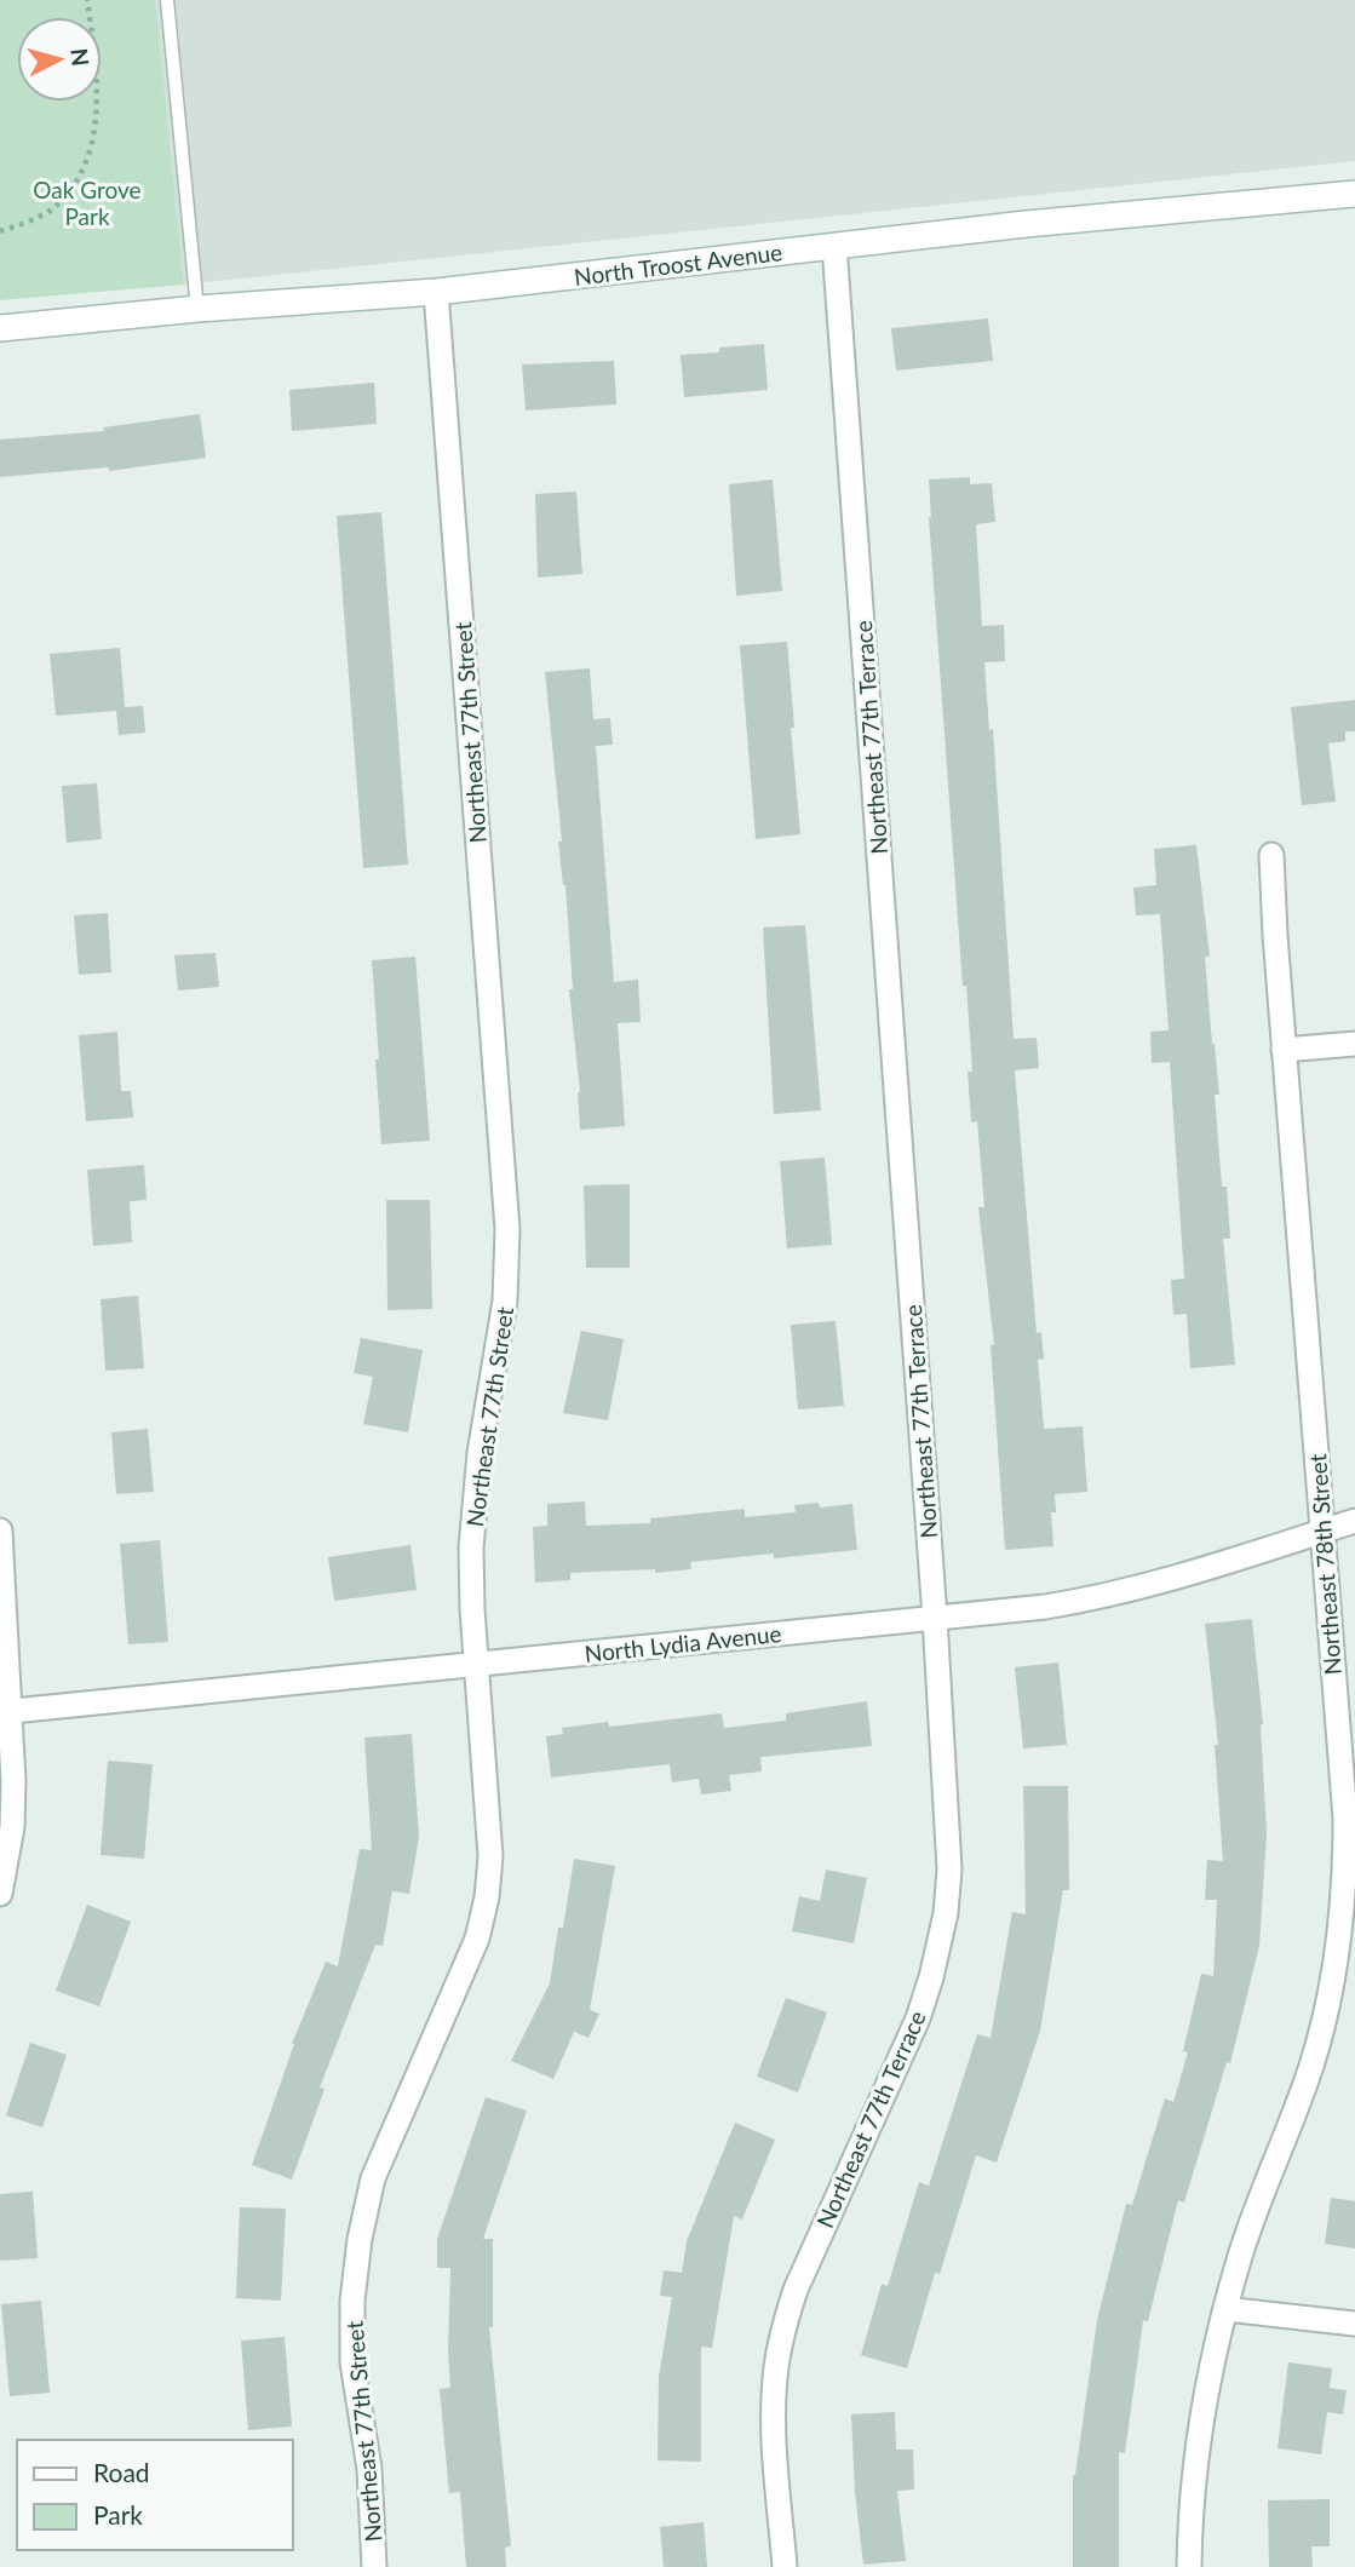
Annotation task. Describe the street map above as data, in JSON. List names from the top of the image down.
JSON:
{
  "streets": {
    "street": [
      "North Troost Avenue",
      "Northeast 77th Street",
      "Northeast 77th Terrace",
      "Northeast 78th Street",
      "North Lydia Avenue"
    ]
  },
  "crossings": [
    ["North Troost Avenue", "Northeast 77th Street"],
    ["North Troost Avenue", "Northeast 77th Terrace"],
    ["Northeast 77th Street", "North Lydia Avenue"],
    ["Northeast 77th Terrace", "North Lydia Avenue"],
    ["Northeast 78th Street", "North Lydia Avenue"]
  ],
  "parks": ["Oak Grove Park"],
  "legend": ["Road", "Park"],
  "north": "right"
}
